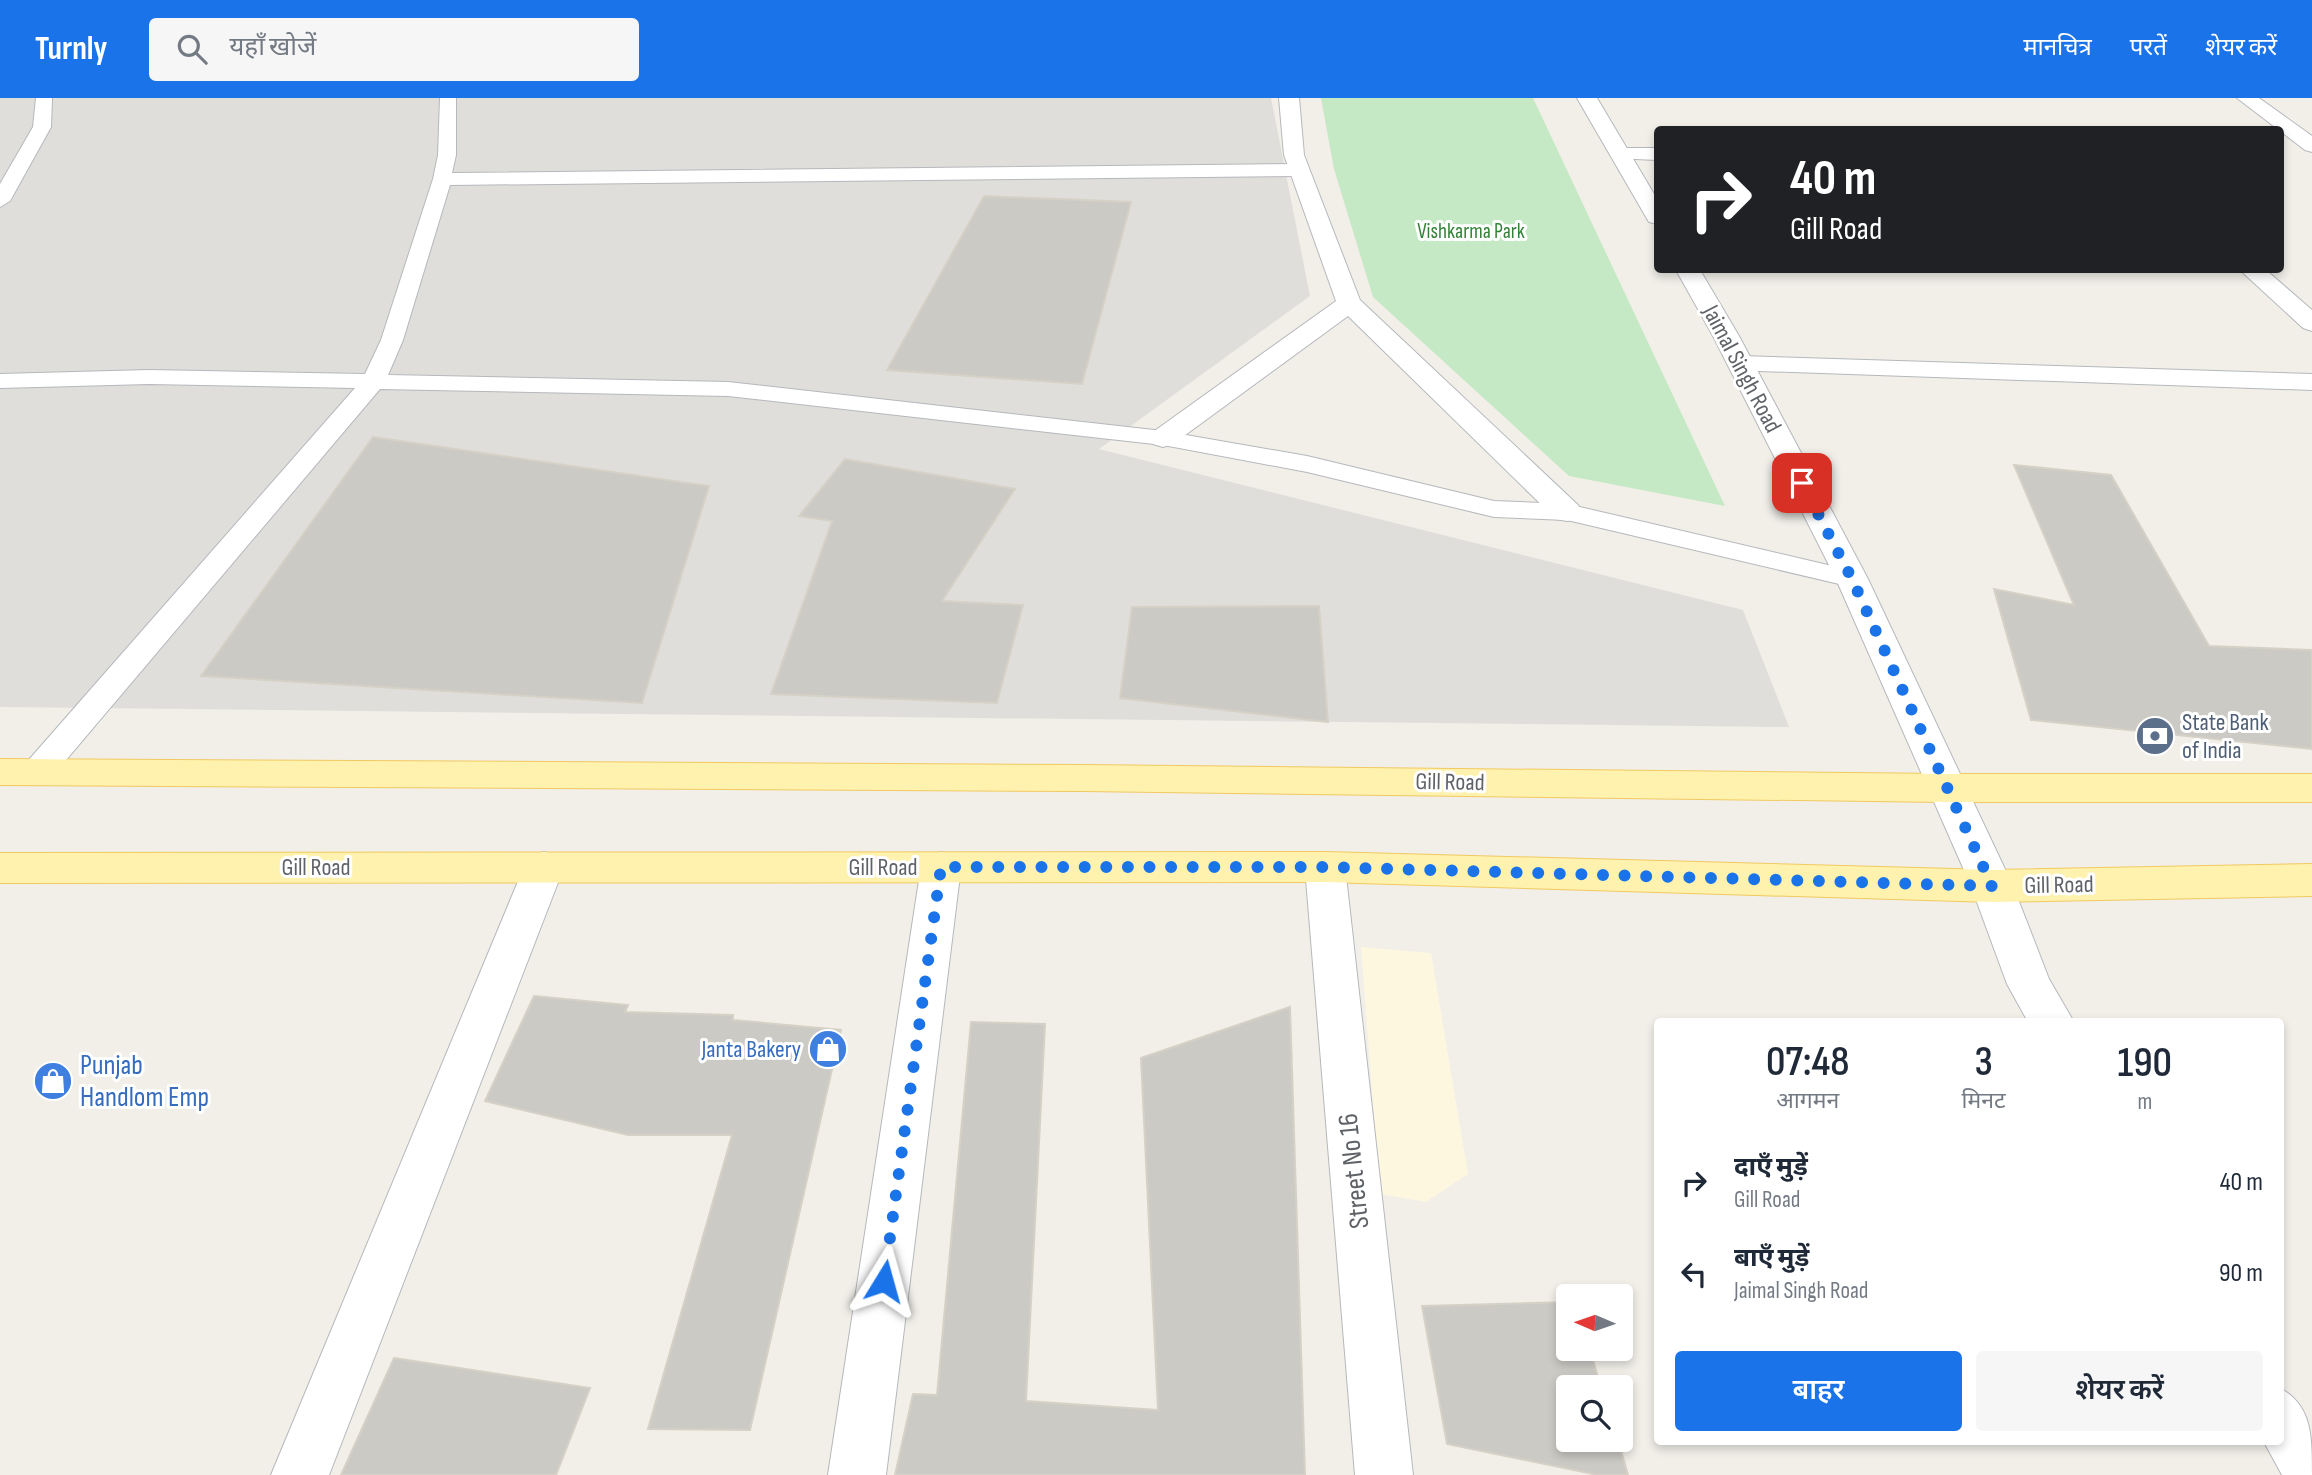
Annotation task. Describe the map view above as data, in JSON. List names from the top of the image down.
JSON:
{
  "streets": {
    "main road": ["Gill Road"],
    "street": ["Jaimal Singh Road", "Street No 16"]
  },
  "crossings": [
    ["Jaimal Singh Road", "Gill Road"],
    ["Gill Road", "Street No 16"]
  ],
  "parks": ["Vishkarma Park"],
  "places": {
    "bank": ["State Bank of India"],
    "shop": ["Janta Bakery", "Punjab Handlom Emp"]
  },
  "north": "left",
  "page": {
    "header": "Turnly",
    "search": "यहाँ खोजें",
    "nav": ["मानचित्र", "परतें", "शेयर करें"],
    "turn": ["40 m", "Gill Road"],
    "eta": [
      "07:48",
      "आगमन",
      "3",
      "मिनट",
      "190",
      "m"
    ],
    "list": [
      {
        "name": "दाएँ मुड़ें",
        "note": "Gill Road",
        "value": "40 m"
      },
      {
        "name": "बाएँ मुड़ें",
        "note": "Jaimal Singh Road",
        "value": "90 m"
      }
    ],
    "buttons": ["बाहर", "शेयर करें"]
  }
}
